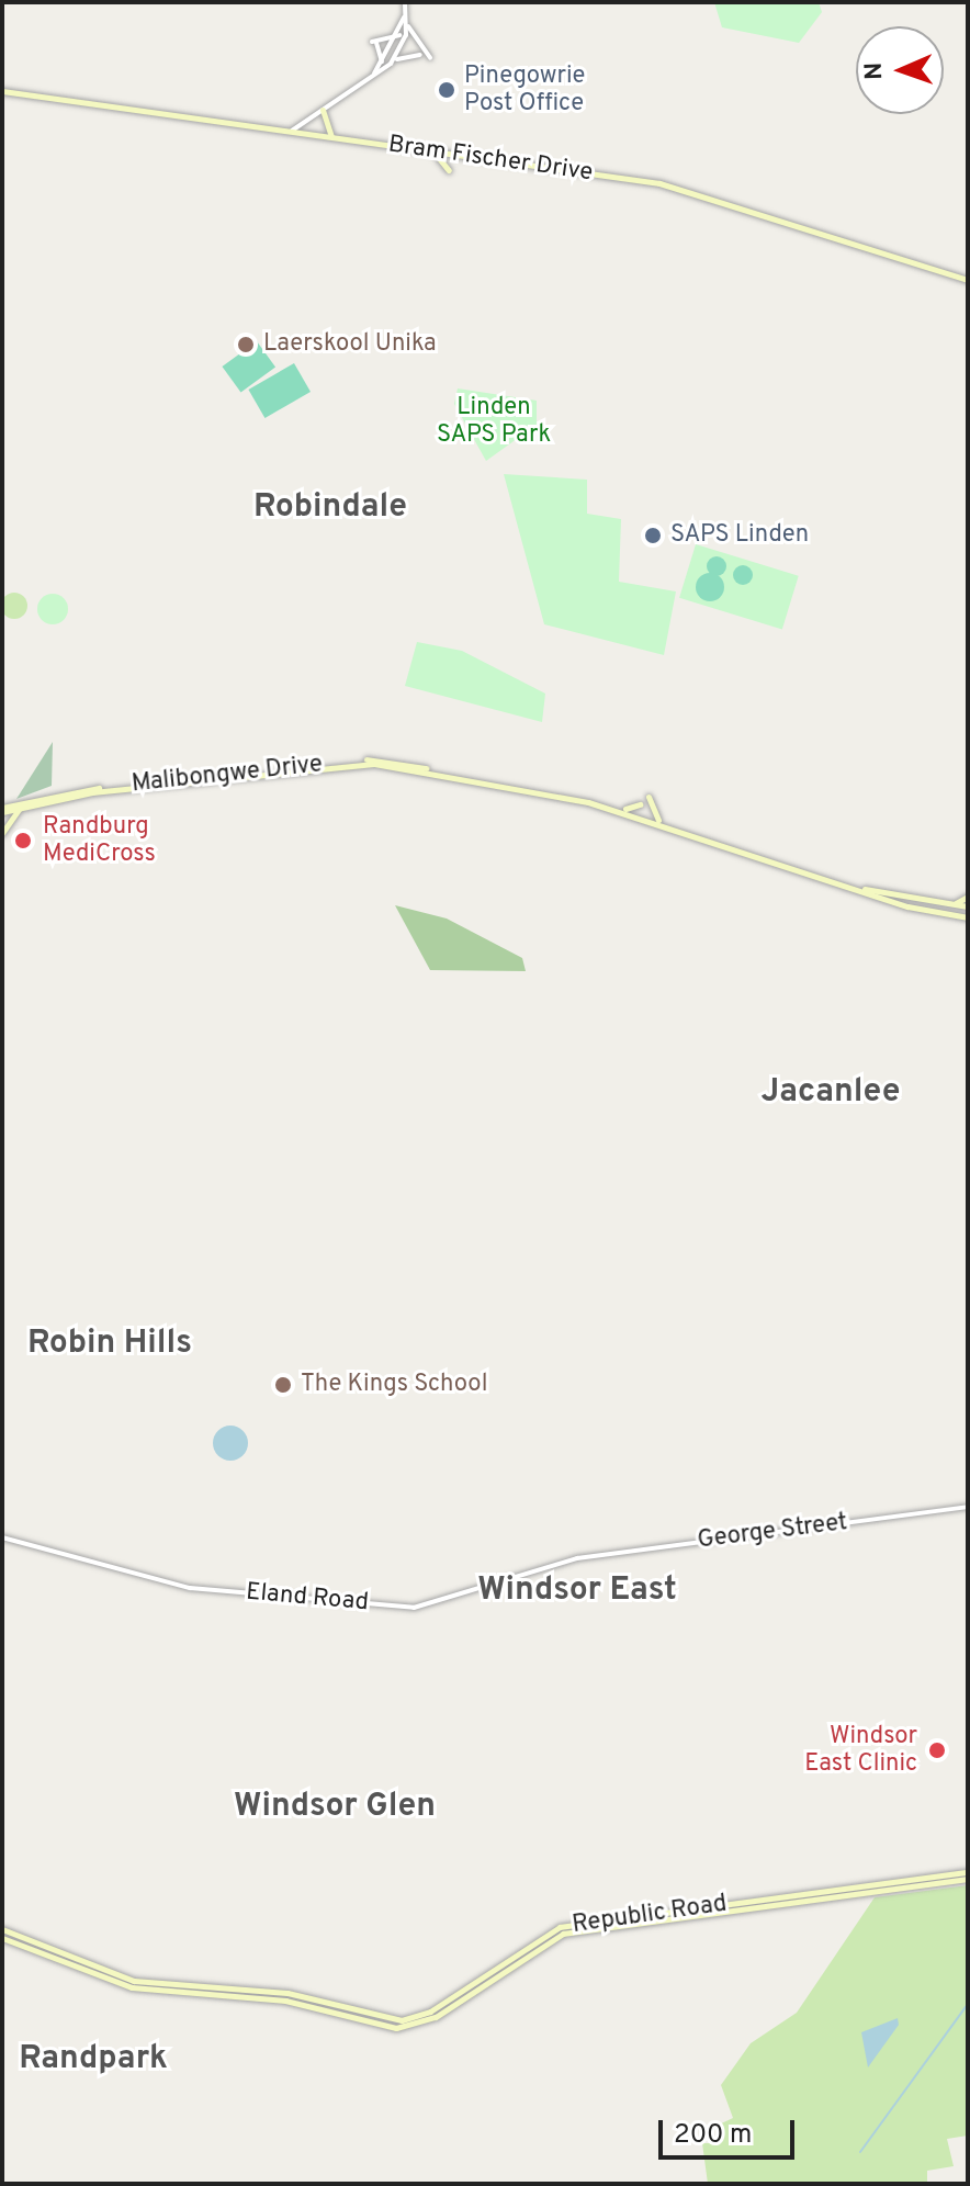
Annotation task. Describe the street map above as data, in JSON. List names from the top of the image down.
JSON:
{
  "streets": {
    "main road": ["Bram Fischer Drive", "Malibongwe Drive", "Republic Road"],
    "street": ["George Street", "Eland Road"]
  },
  "crossings": [
    ["George Street", "Eland Road"]
  ],
  "districts": [
    "Robindale",
    "Jacanlee",
    "Robin Hills",
    "Windsor East",
    "Windsor Glen",
    "Randpark"
  ],
  "parks": ["Linden SAPS Park"],
  "places": [
    "Pinegowrie Post Office",
    "Laerskool Unika",
    "SAPS Linden",
    "Randburg MediCross",
    "The Kings School",
    "Windsor East Clinic"
  ],
  "scale_bar": "200 m",
  "north": "left"
}
